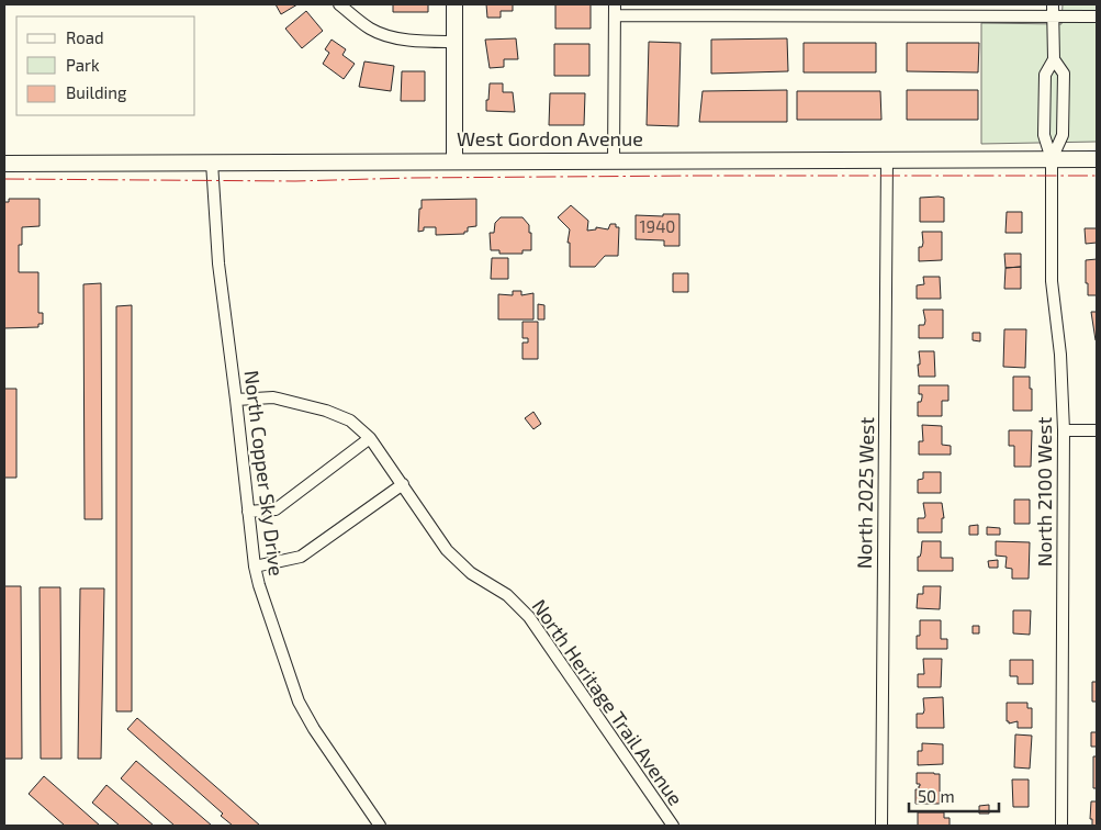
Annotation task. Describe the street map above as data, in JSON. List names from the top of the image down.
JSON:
{
  "streets": {
    "main road": ["West Gordon Avenue"],
    "street": [
      "North Copper Sky Drive",
      "North 2100 West",
      "North 2025 West",
      "North Heritage Trail Avenue"
    ]
  },
  "crossings": [
    ["West Gordon Avenue", "North Copper Sky Drive"],
    ["West Gordon Avenue", "North 2100 West"],
    ["West Gordon Avenue", "North 2025 West"],
    ["North Copper Sky Drive", "North Heritage Trail Avenue"]
  ],
  "house_numbers": ["1940"],
  "legend": ["Road", "Park", "Building"],
  "scale_bar": "50 m"
}
